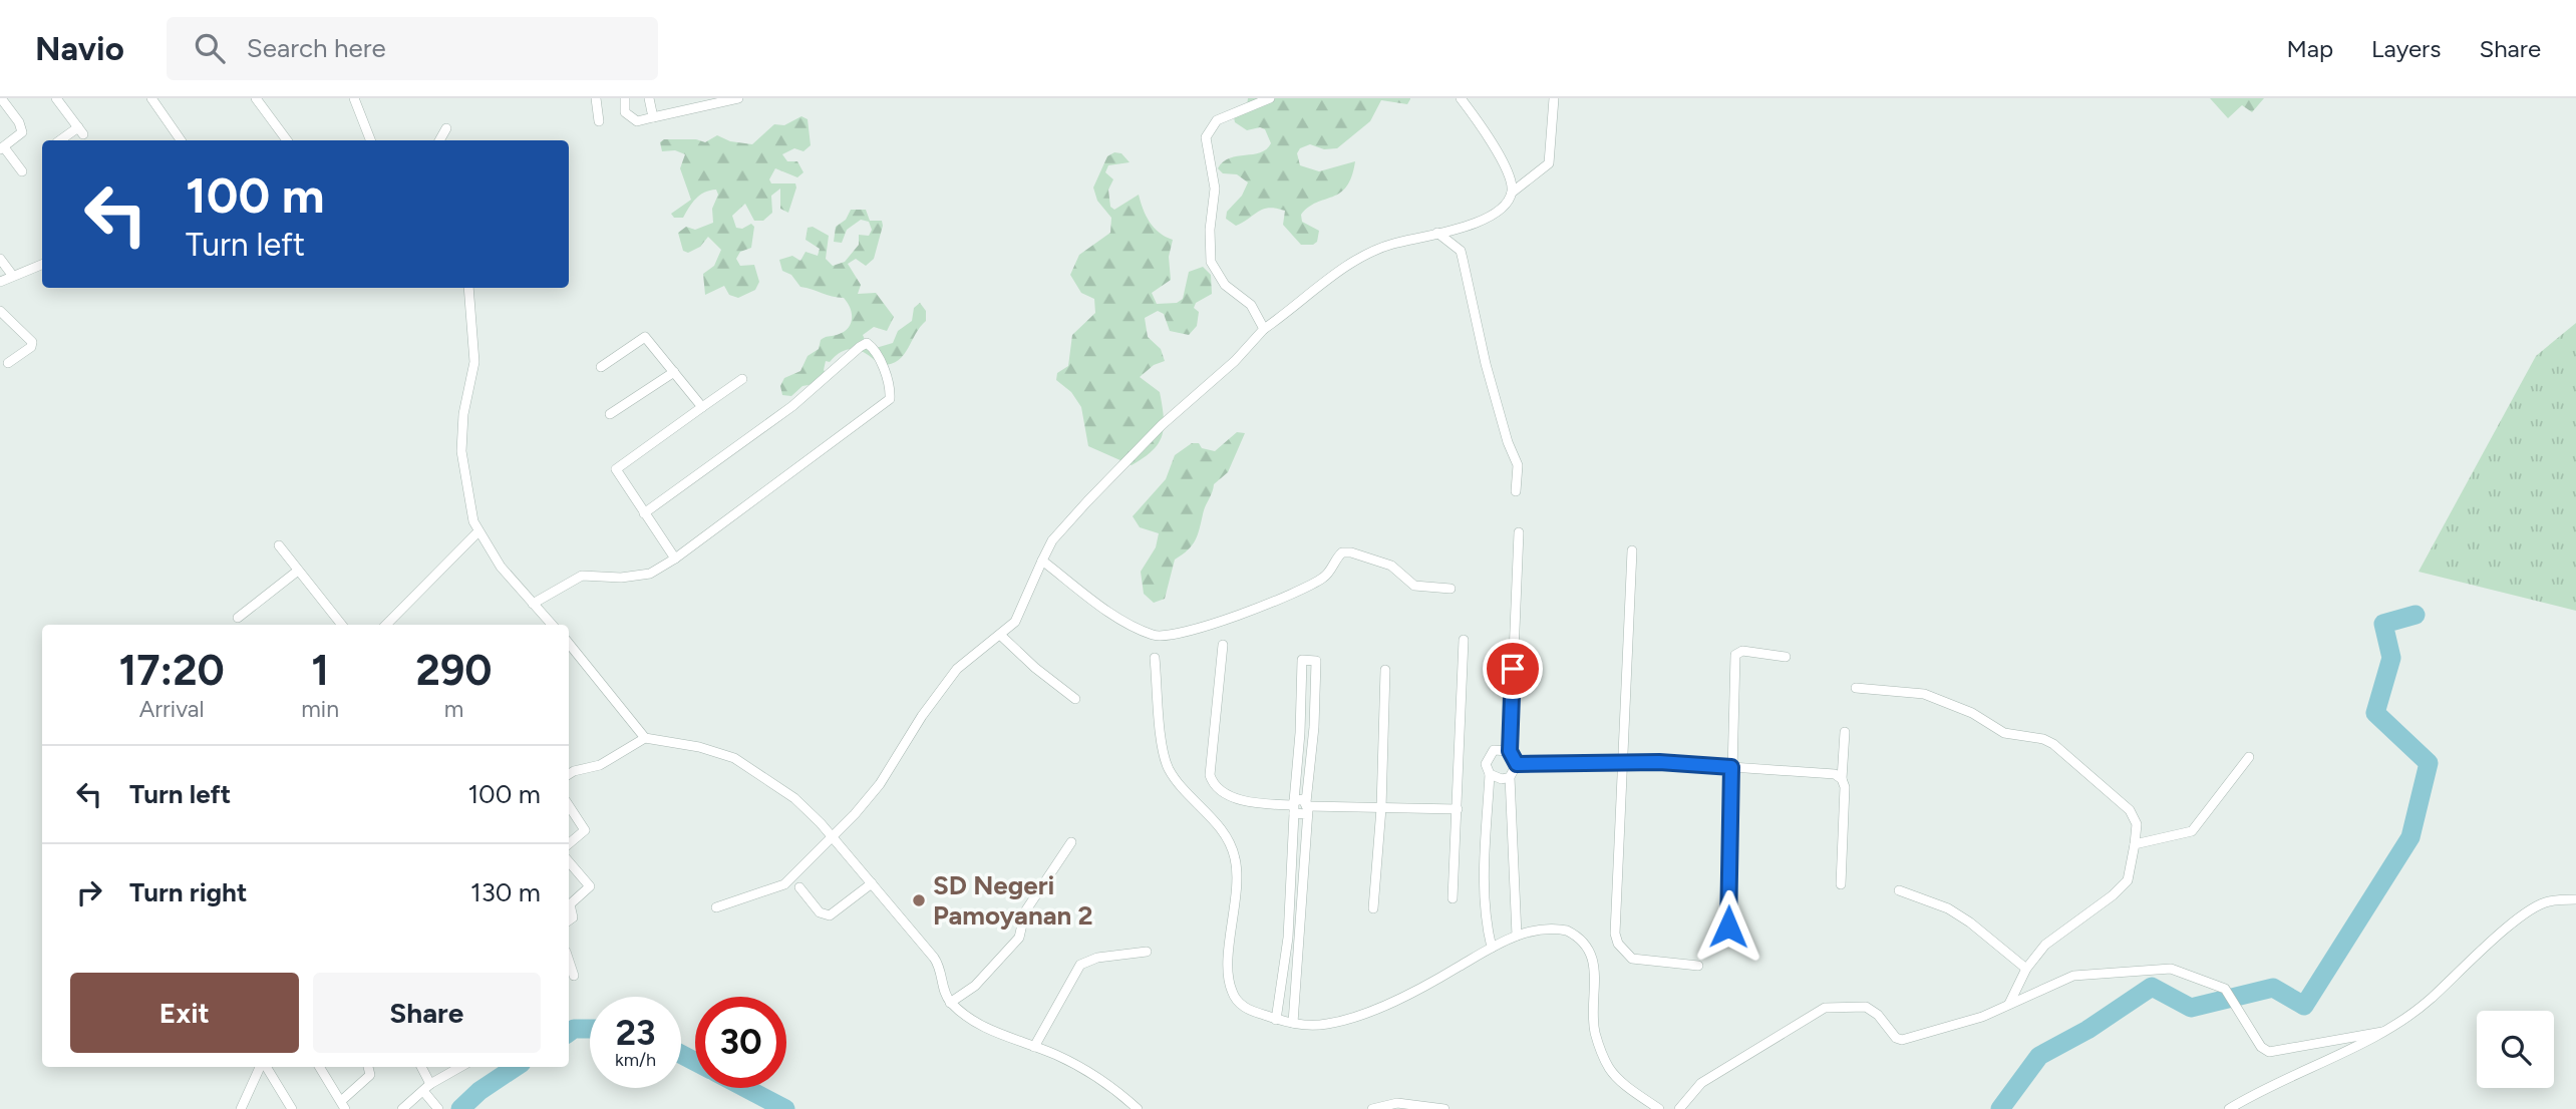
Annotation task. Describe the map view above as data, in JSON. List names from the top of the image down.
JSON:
{
  "places": ["SD Negeri Pamoyanan 2"],
  "page": {
    "header": "Navio",
    "search": "Search here",
    "nav": ["Map", "Layers", "Share"],
    "turn": ["100 m", "Turn left"],
    "eta": [
      "17:20",
      "Arrival",
      "1",
      "min",
      "290",
      "m"
    ],
    "list": [
      {
        "name": "Turn left",
        "value": "100 m"
      },
      {
        "name": "Turn right",
        "value": "130 m"
      }
    ],
    "buttons": ["Exit", "Share"],
    "speed": "23 km/h",
    "limit": "30"
  }
}
